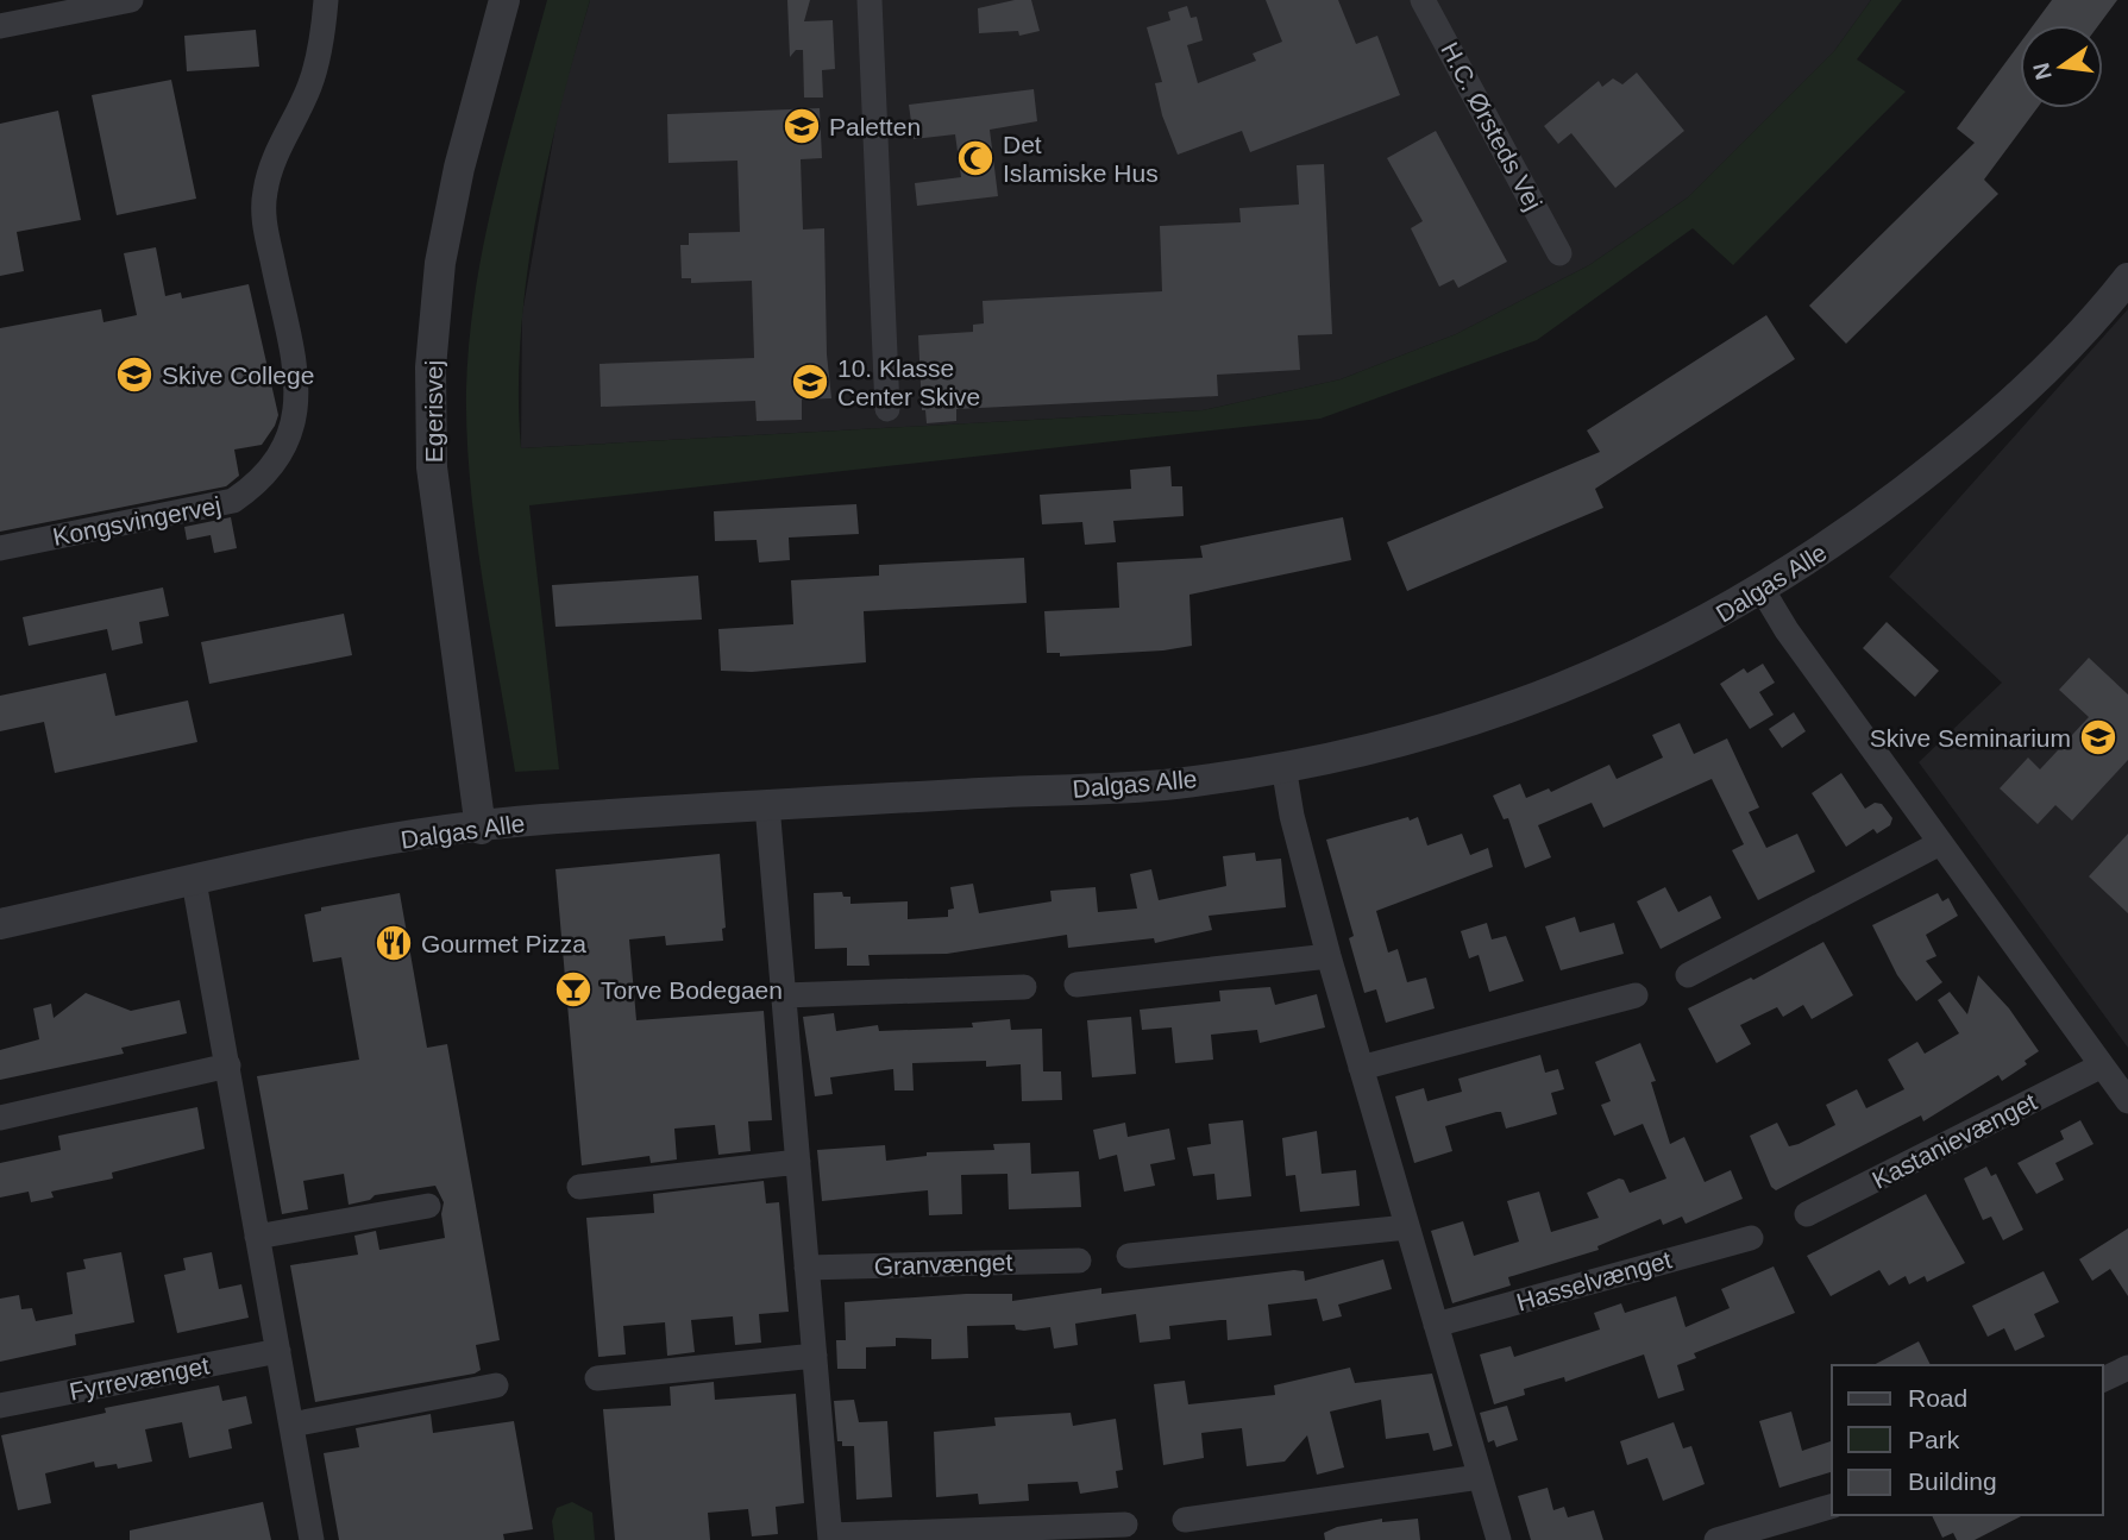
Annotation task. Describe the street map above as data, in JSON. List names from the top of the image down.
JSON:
{
  "streets": {
    "street": [
      "H.C. Ørsteds Vej",
      "Egerisvej",
      "Kongsvingervej",
      "Dalgas Alle",
      "Kastanievænget",
      "Granvænget",
      "Hasselvænget",
      "Fyrrevænget"
    ]
  },
  "crossings": [
    ["Egerisvej", "Dalgas Alle"]
  ],
  "places": {
    "school or university": [
      "Paletten",
      "Skive College",
      "10. Klasse Center Skive",
      "Skive Seminarium"
    ],
    "mosque": ["Det Islamiske Hus"],
    "restaurant": ["Gourmet Pizza"],
    "bar": ["Torve Bodegaen"]
  },
  "legend": ["Road", "Park", "Building"],
  "north": "left"
}
